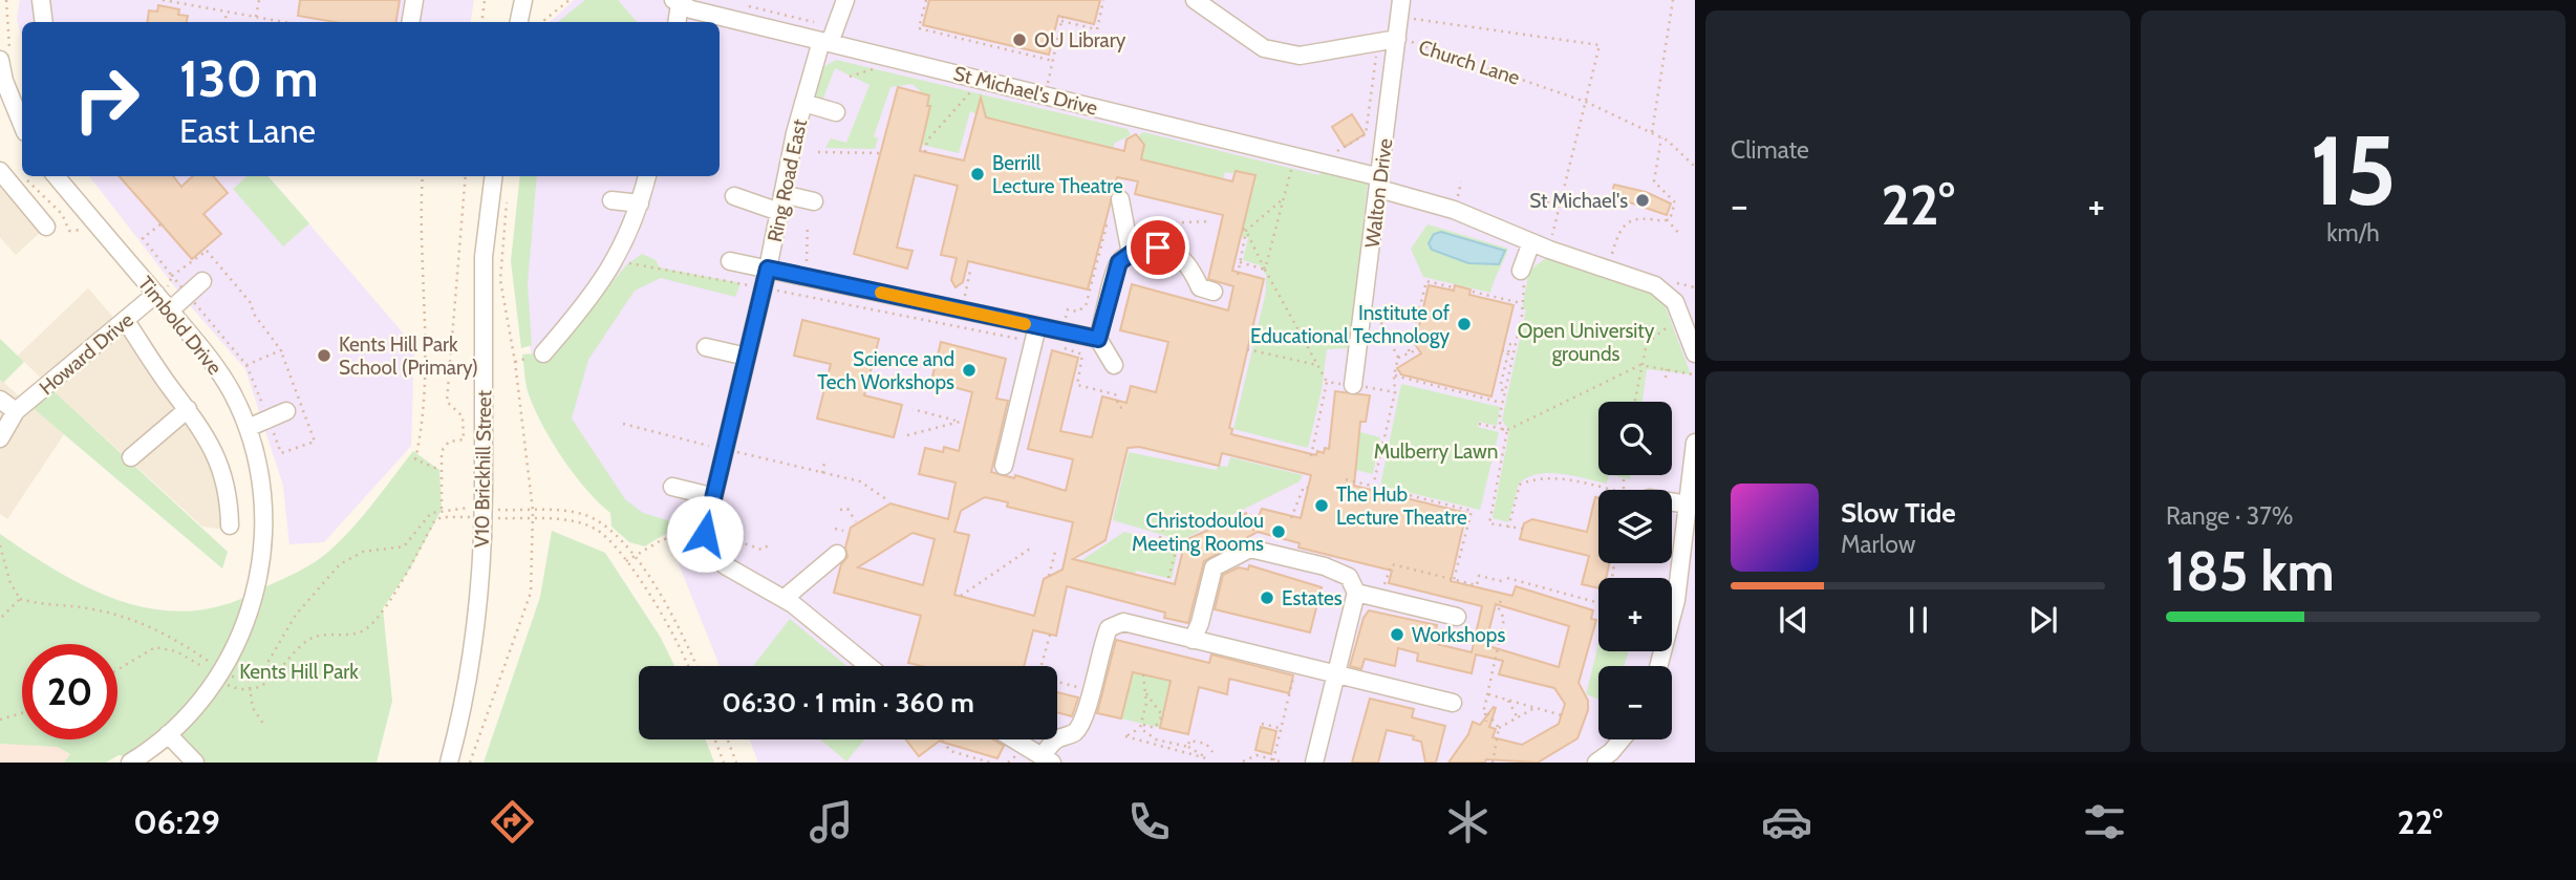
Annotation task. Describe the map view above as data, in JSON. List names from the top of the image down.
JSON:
{
  "streets": {
    "street": [
      "Church Lane",
      "St Michael's Drive",
      "Ring Road East",
      "Walton Drive",
      "Timbold Drive",
      "Howard Drive",
      "V10 Brickhill Street"
    ]
  },
  "crossings": [
    ["Church Lane", "Walton Drive"],
    ["St Michael's Drive", "Ring Road East"],
    ["St Michael's Drive", "Walton Drive"],
    ["Timbold Drive", "Howard Drive"]
  ],
  "parks": ["Open University grounds", "Mulberry Lawn", "Kents Hill Park"],
  "places": [
    "OU Library",
    "Berrill Lecture Theatre",
    "St Michael's",
    "Institute of Educational Technology",
    "Kents Hill Park School (Primary)",
    "Science and Tech Workshops",
    "The Hub Lecture Theatre",
    "Christodoulou Meeting Rooms",
    "Estates",
    "Workshops"
  ],
  "page": {
    "tile": [
      "Climate",
      ["15", "km/h"],
      ["Range · 37%", "185 km"]
    ],
    "turn": ["130 m", "East Lane"],
    "heat": ["−", "22°", "+"],
    "map_buttons": ["+", "−"],
    "song": ["Slow Tide", "Marlow"],
    "limit": "20",
    "trip": "06:30 · 1 min · 360 m",
    "tabs": ["06:29", "22°"]
  }
}
